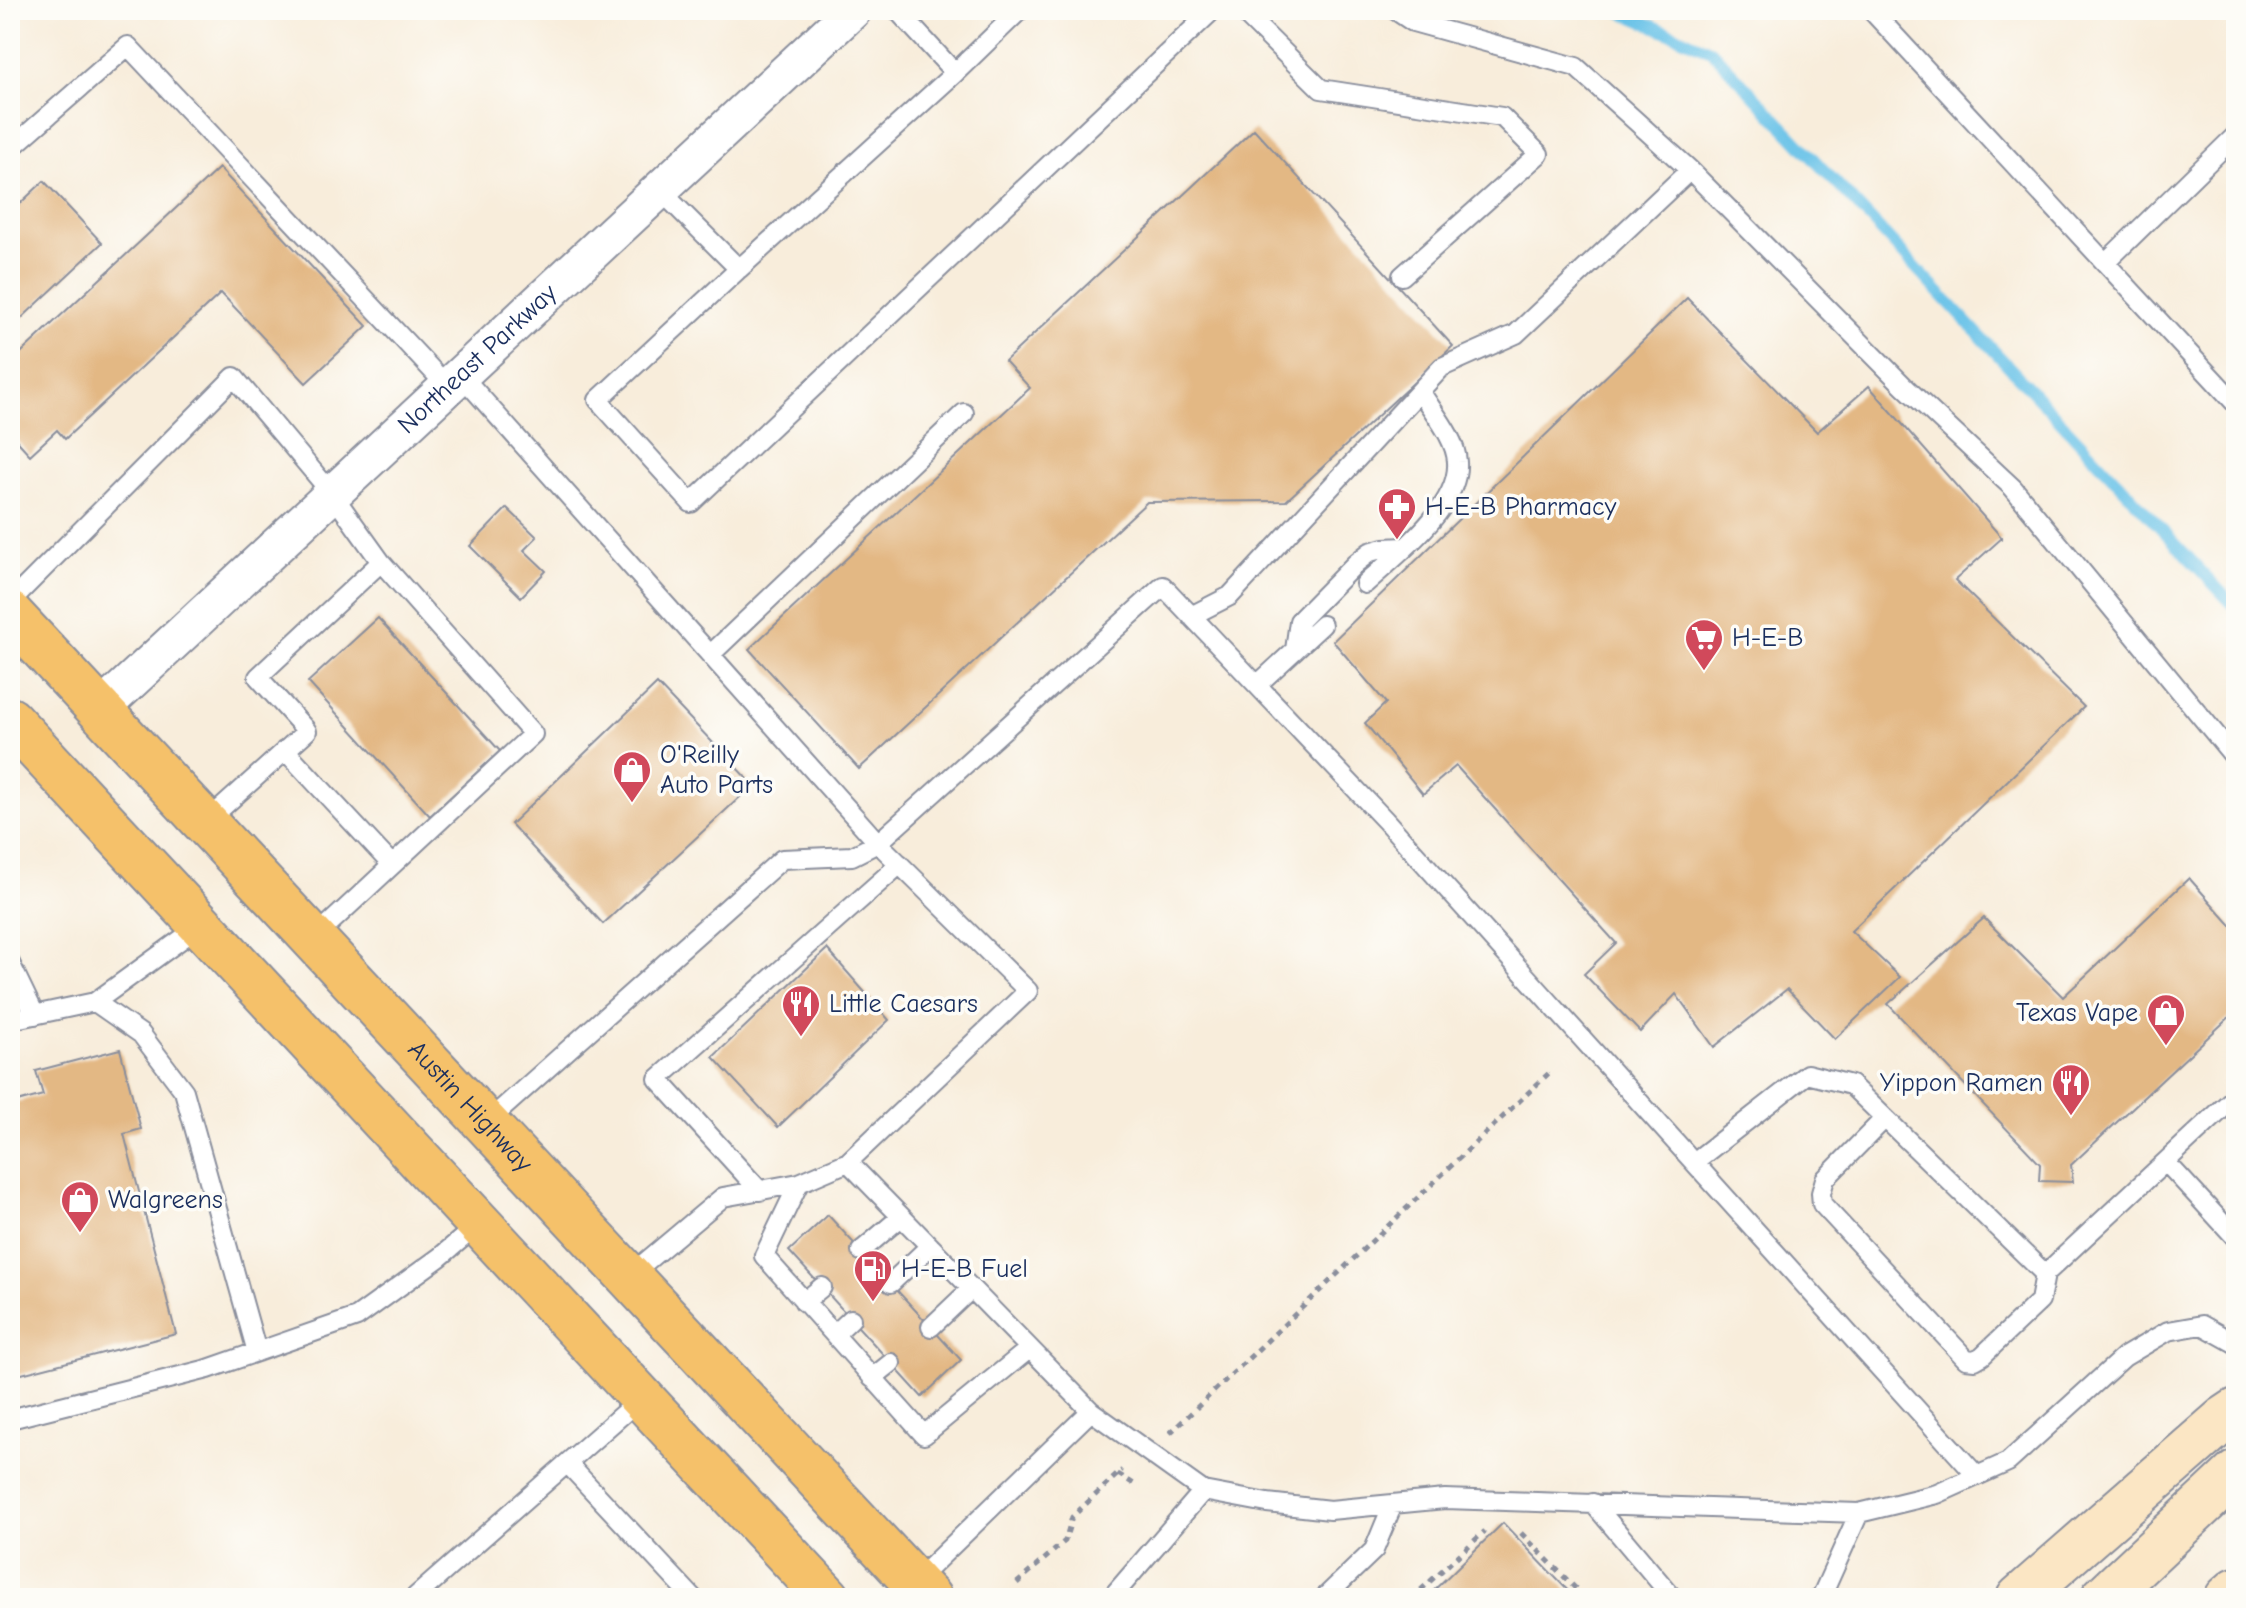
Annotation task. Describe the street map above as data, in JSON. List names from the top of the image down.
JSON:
{
  "streets": {
    "main road": ["Austin Highway"],
    "street": ["Northeast Parkway"]
  },
  "crossings": [
    ["Northeast Parkway", "Austin Highway"]
  ],
  "places": {
    "pharmacy": ["H-E-B Pharmacy"],
    "supermarket": ["H-E-B"],
    "shop": ["O'Reilly Auto Parts", "Texas Vape", "Walgreens"],
    "restaurant": ["Little Caesars", "Yippon Ramen"],
    "fuel station": ["H-E-B Fuel"]
  }
}
